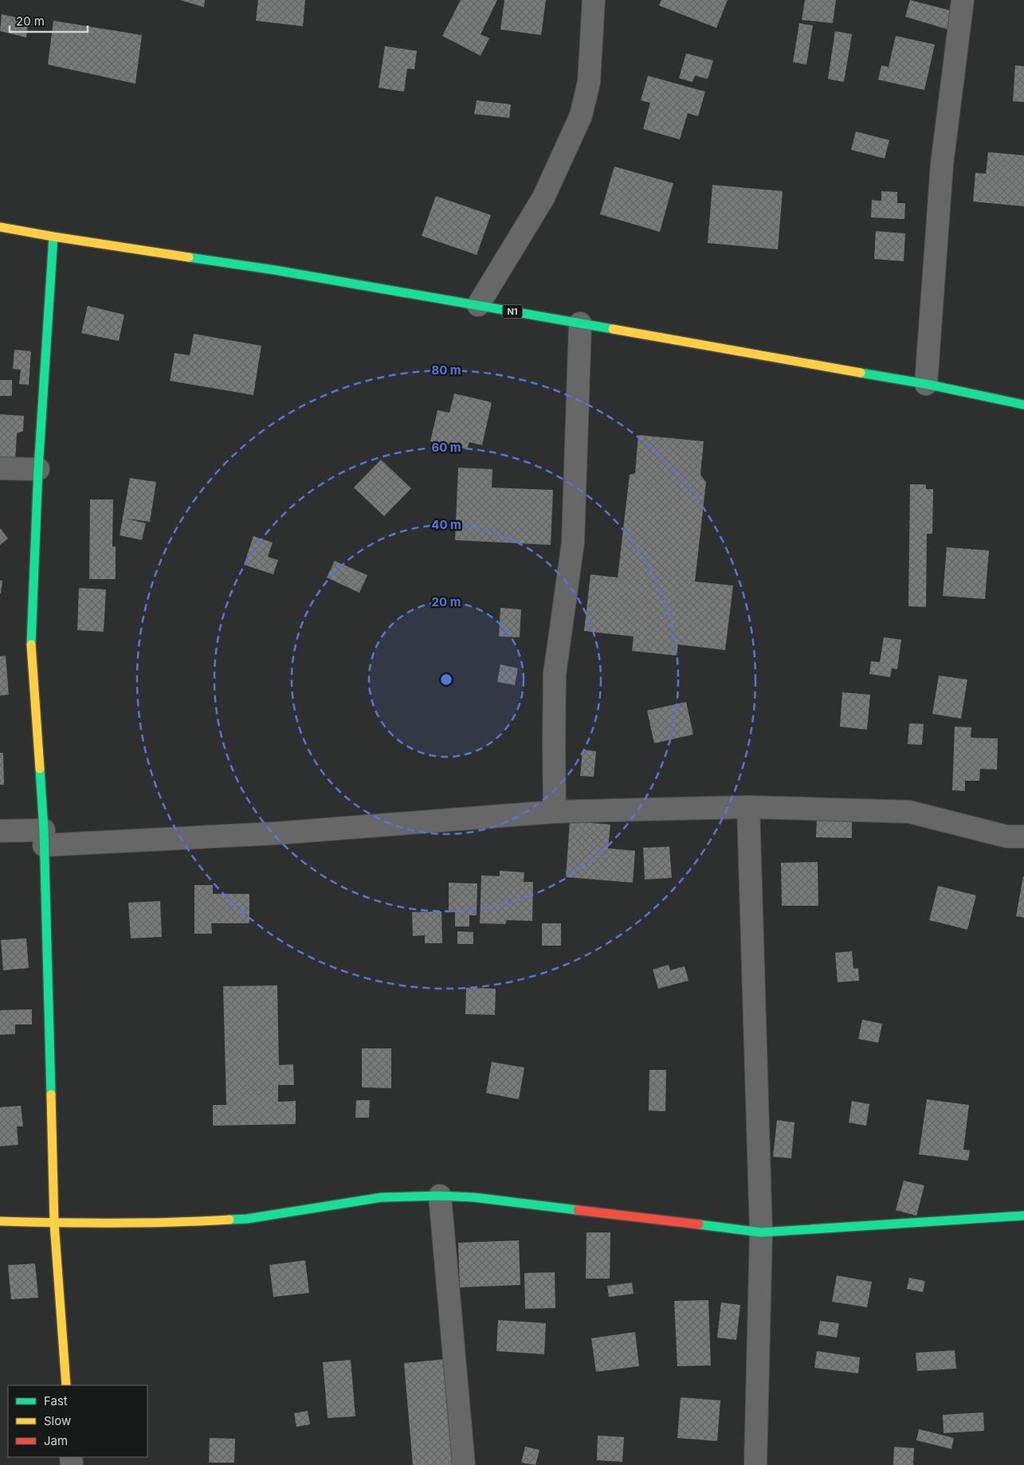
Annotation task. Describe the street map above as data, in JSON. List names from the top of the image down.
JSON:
{
  "streets": {
    "main road": ["N1"]
  },
  "legend": ["Fast", "Slow", "Jam"],
  "scale_bar": "20 m",
  "rings": [
    "80 m",
    "60 m",
    "40 m",
    "20 m"
  ]
}
